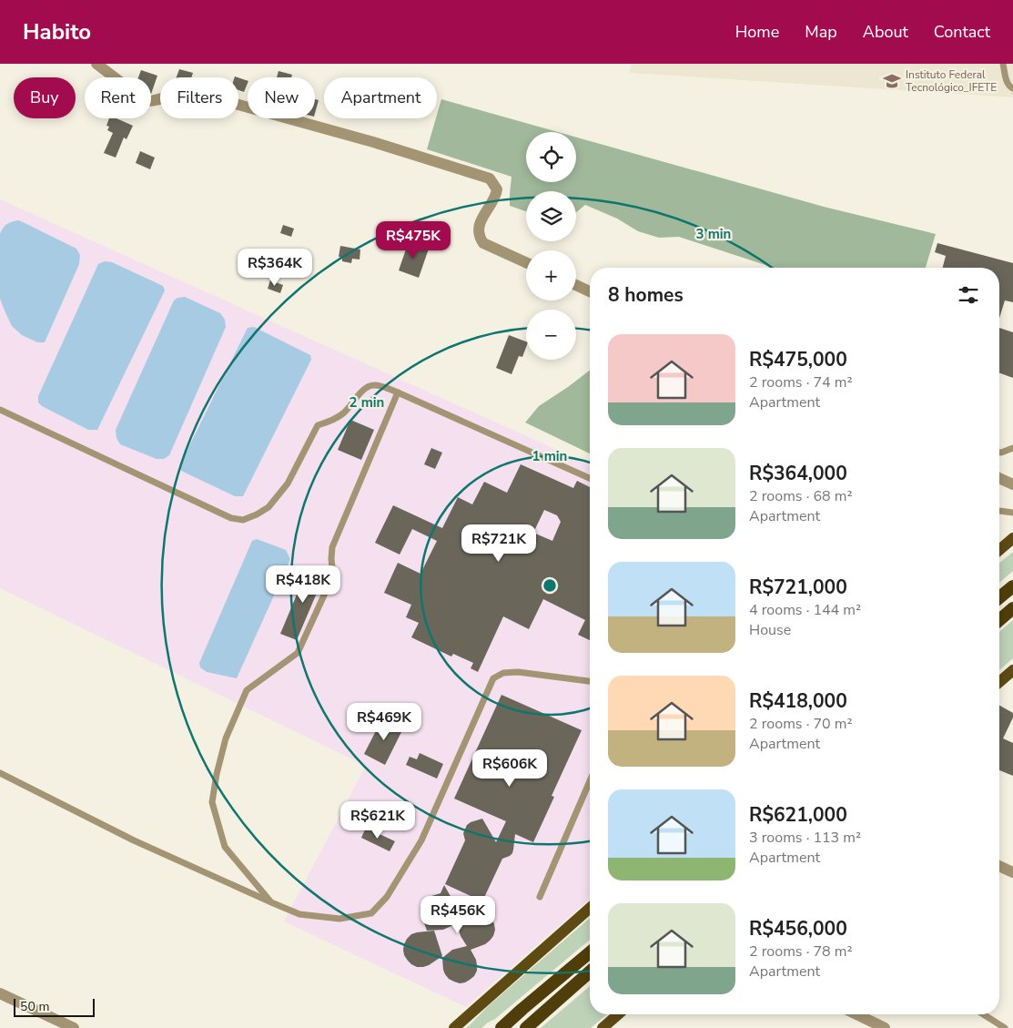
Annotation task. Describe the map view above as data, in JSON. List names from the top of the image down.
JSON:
{
  "places": {
    "school or university": ["Instituto Federal Tecnológico_IFETE"]
  },
  "scale_bar": "50 m",
  "page": {
    "header": "Habito",
    "nav": [
      "Home",
      "Map",
      "About",
      "Contact"
    ],
    "chip": [
      "Buy",
      "Rent",
      "Filters",
      "New",
      "Apartment"
    ],
    "map_buttons": ["+", "−"],
    "price": [
      "R$475K",
      "R$364K",
      "R$721K",
      "R$418K",
      "R$469K",
      "R$606K",
      "R$621K",
      "R$456K"
    ],
    "heading": "8 homes",
    "list": [
      {
        "name": "R$475,000",
        "note": "2 rooms · 74 m² · Apartment"
      },
      {
        "name": "R$364,000",
        "note": "2 rooms · 68 m² · Apartment"
      },
      {
        "name": "R$721,000",
        "note": "4 rooms · 144 m² · House"
      },
      {
        "name": "R$418,000",
        "note": "2 rooms · 70 m² · Apartment"
      },
      {
        "name": "R$621,000",
        "note": "3 rooms · 113 m² · Apartment"
      },
      {
        "name": "R$456,000",
        "note": "2 rooms · 78 m² · Apartment"
      }
    ],
    "scale": "50 m"
  },
  "rings": ["3 min", "2 min", "1 min"]
}
